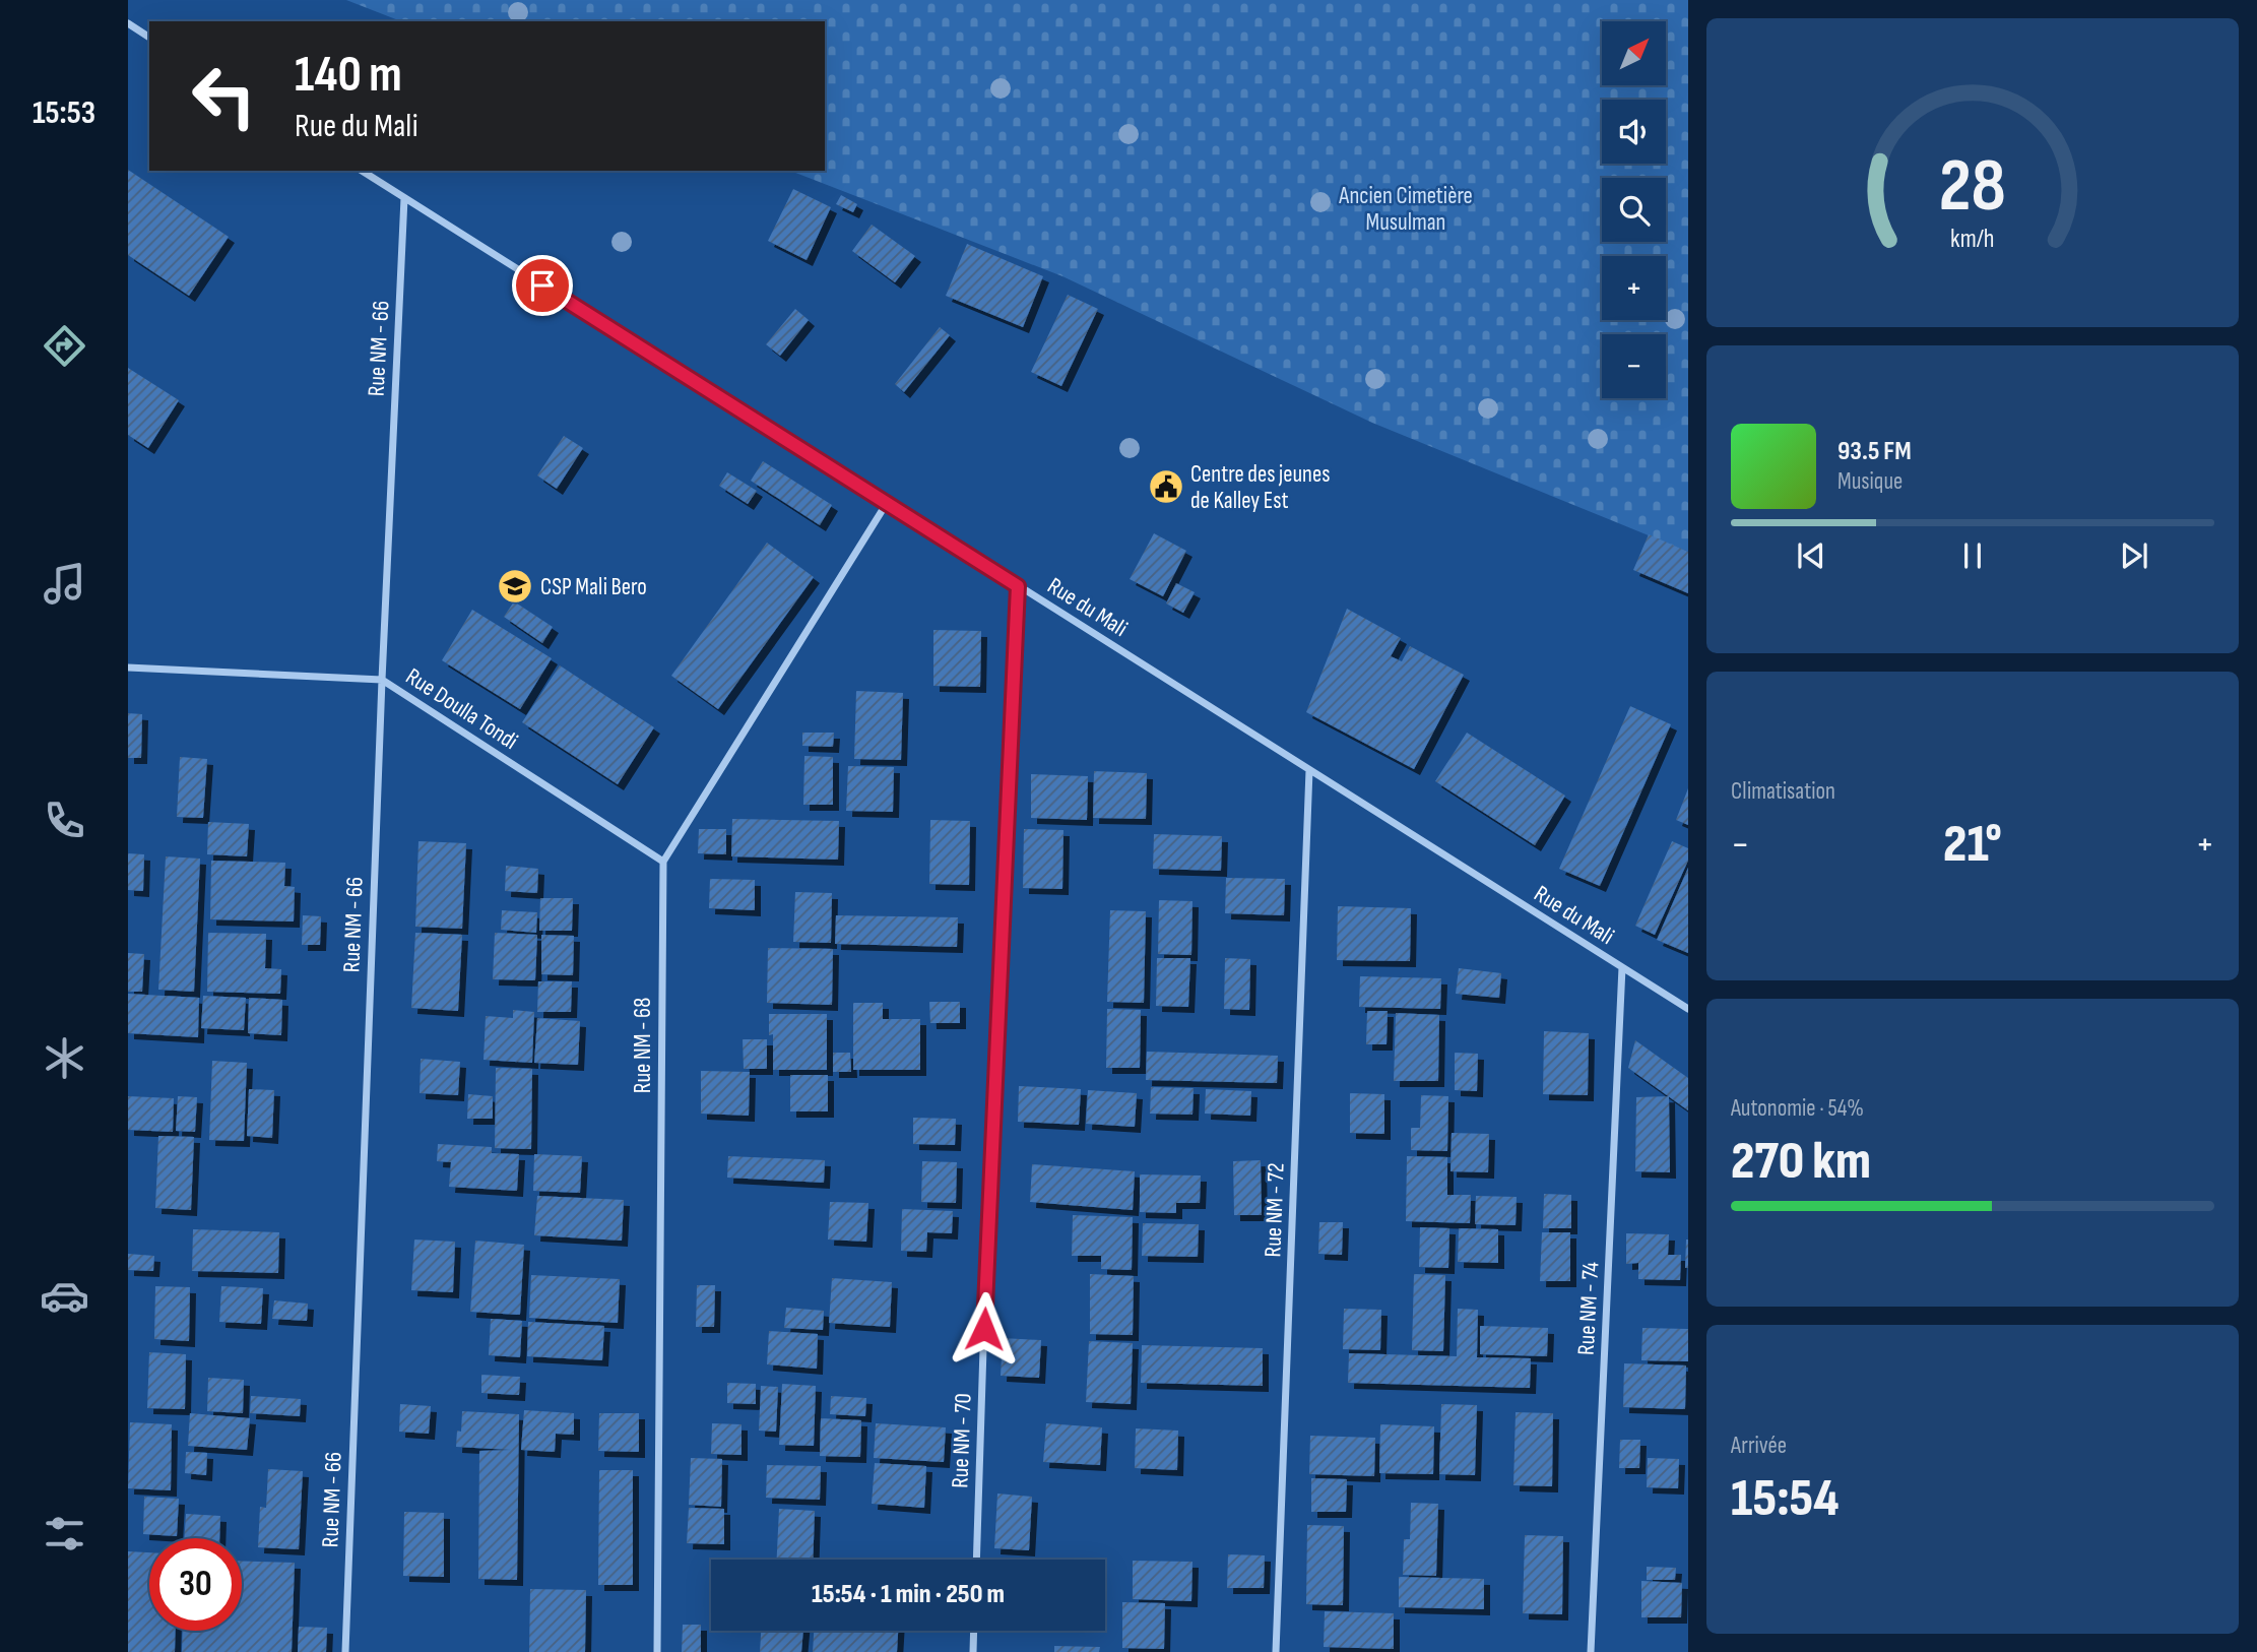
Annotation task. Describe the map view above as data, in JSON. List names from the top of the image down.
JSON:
{
  "streets": {
    "street": [
      "Rue NM - 66",
      "Rue du Mali",
      "Rue Doulla Tondi",
      "Rue NM - 68",
      "Rue NM - 72",
      "Rue NM - 74",
      "Rue NM - 70"
    ]
  },
  "crossings": [
    ["Rue NM - 66", "Rue du Mali"],
    ["Rue NM - 66", "Rue Doulla Tondi"],
    ["Rue du Mali", "Rue NM - 72"],
    ["Rue du Mali", "Rue NM - 74"],
    ["Rue du Mali", "Rue NM - 70"],
    ["Rue Doulla Tondi", "Rue NM - 68"]
  ],
  "parks": ["Ancien Cimetière Musulman"],
  "places": {
    "public building": ["Centre des jeunes de Kalley Est"],
    "school or university": ["CSP Mali Bero"]
  },
  "north": "top right",
  "page": {
    "tabs": "15:53",
    "map_buttons": ["+", "−"],
    "turn": ["140 m", "Rue du Mali"],
    "song": ["93.5 FM", "Musique"],
    "tile": [
      "Climatisation",
      ["Autonomie · 54%", "270 km"],
      ["Arrivée", "15:54"]
    ],
    "heat": ["−", "21°", "+"],
    "limit": "30",
    "trip": "15:54 · 1 min · 250 m",
    "gauge": ["28", "km/h"]
  }
}
